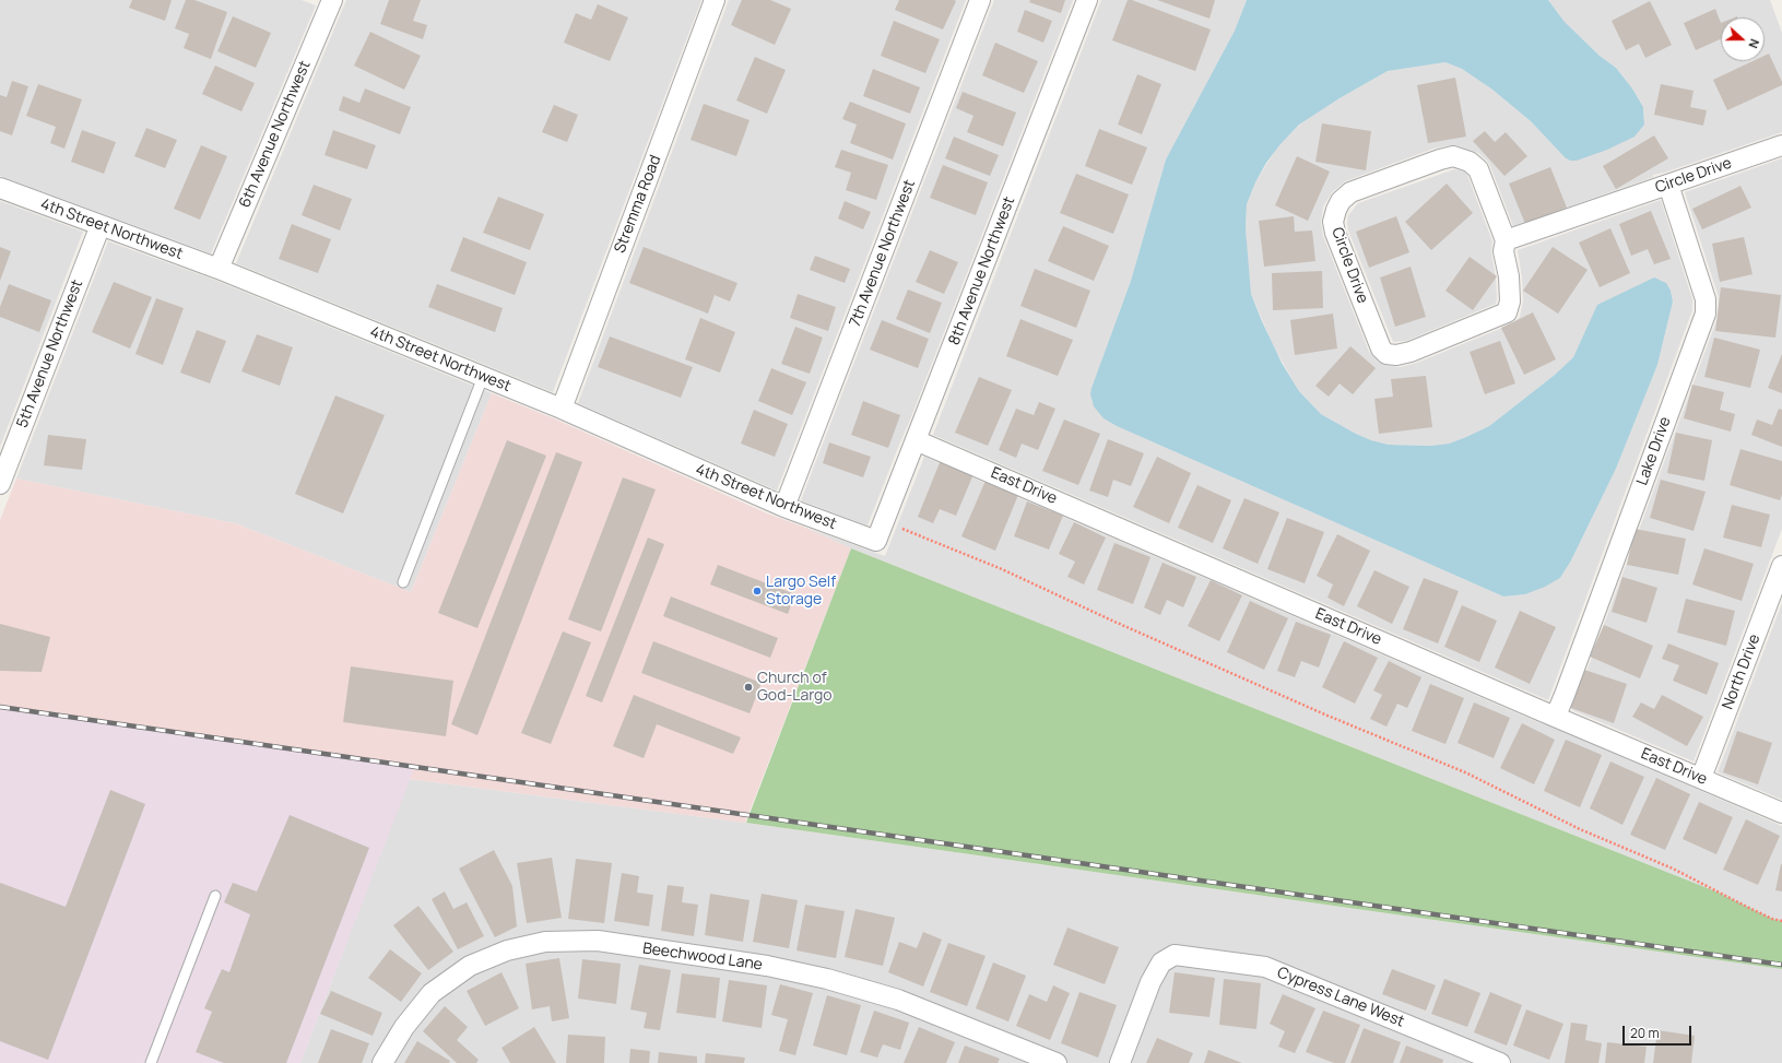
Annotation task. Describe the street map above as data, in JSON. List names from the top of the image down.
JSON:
{
  "streets": {
    "street": [
      "6th Avenue Northwest",
      "Circle Drive",
      "Stremma Road",
      "4th Street Northwest",
      "7th Avenue Northwest",
      "8th Avenue Northwest",
      "5th Avenue Northwest",
      "Lake Drive",
      "East Drive",
      "North Drive",
      "Beechwood Lane",
      "Cypress Lane West"
    ]
  },
  "crossings": [
    ["6th Avenue Northwest", "4th Street Northwest"],
    ["Circle Drive", "Lake Drive"],
    ["Stremma Road", "4th Street Northwest"],
    ["4th Street Northwest", "7th Avenue Northwest"],
    ["4th Street Northwest", "8th Avenue Northwest"],
    ["4th Street Northwest", "5th Avenue Northwest"],
    ["8th Avenue Northwest", "East Drive"],
    ["Lake Drive", "East Drive"],
    ["East Drive", "North Drive"]
  ],
  "places": ["Largo Self Storage", "Church of God-Largo"],
  "scale_bar": "20 m",
  "north": "right"
}
